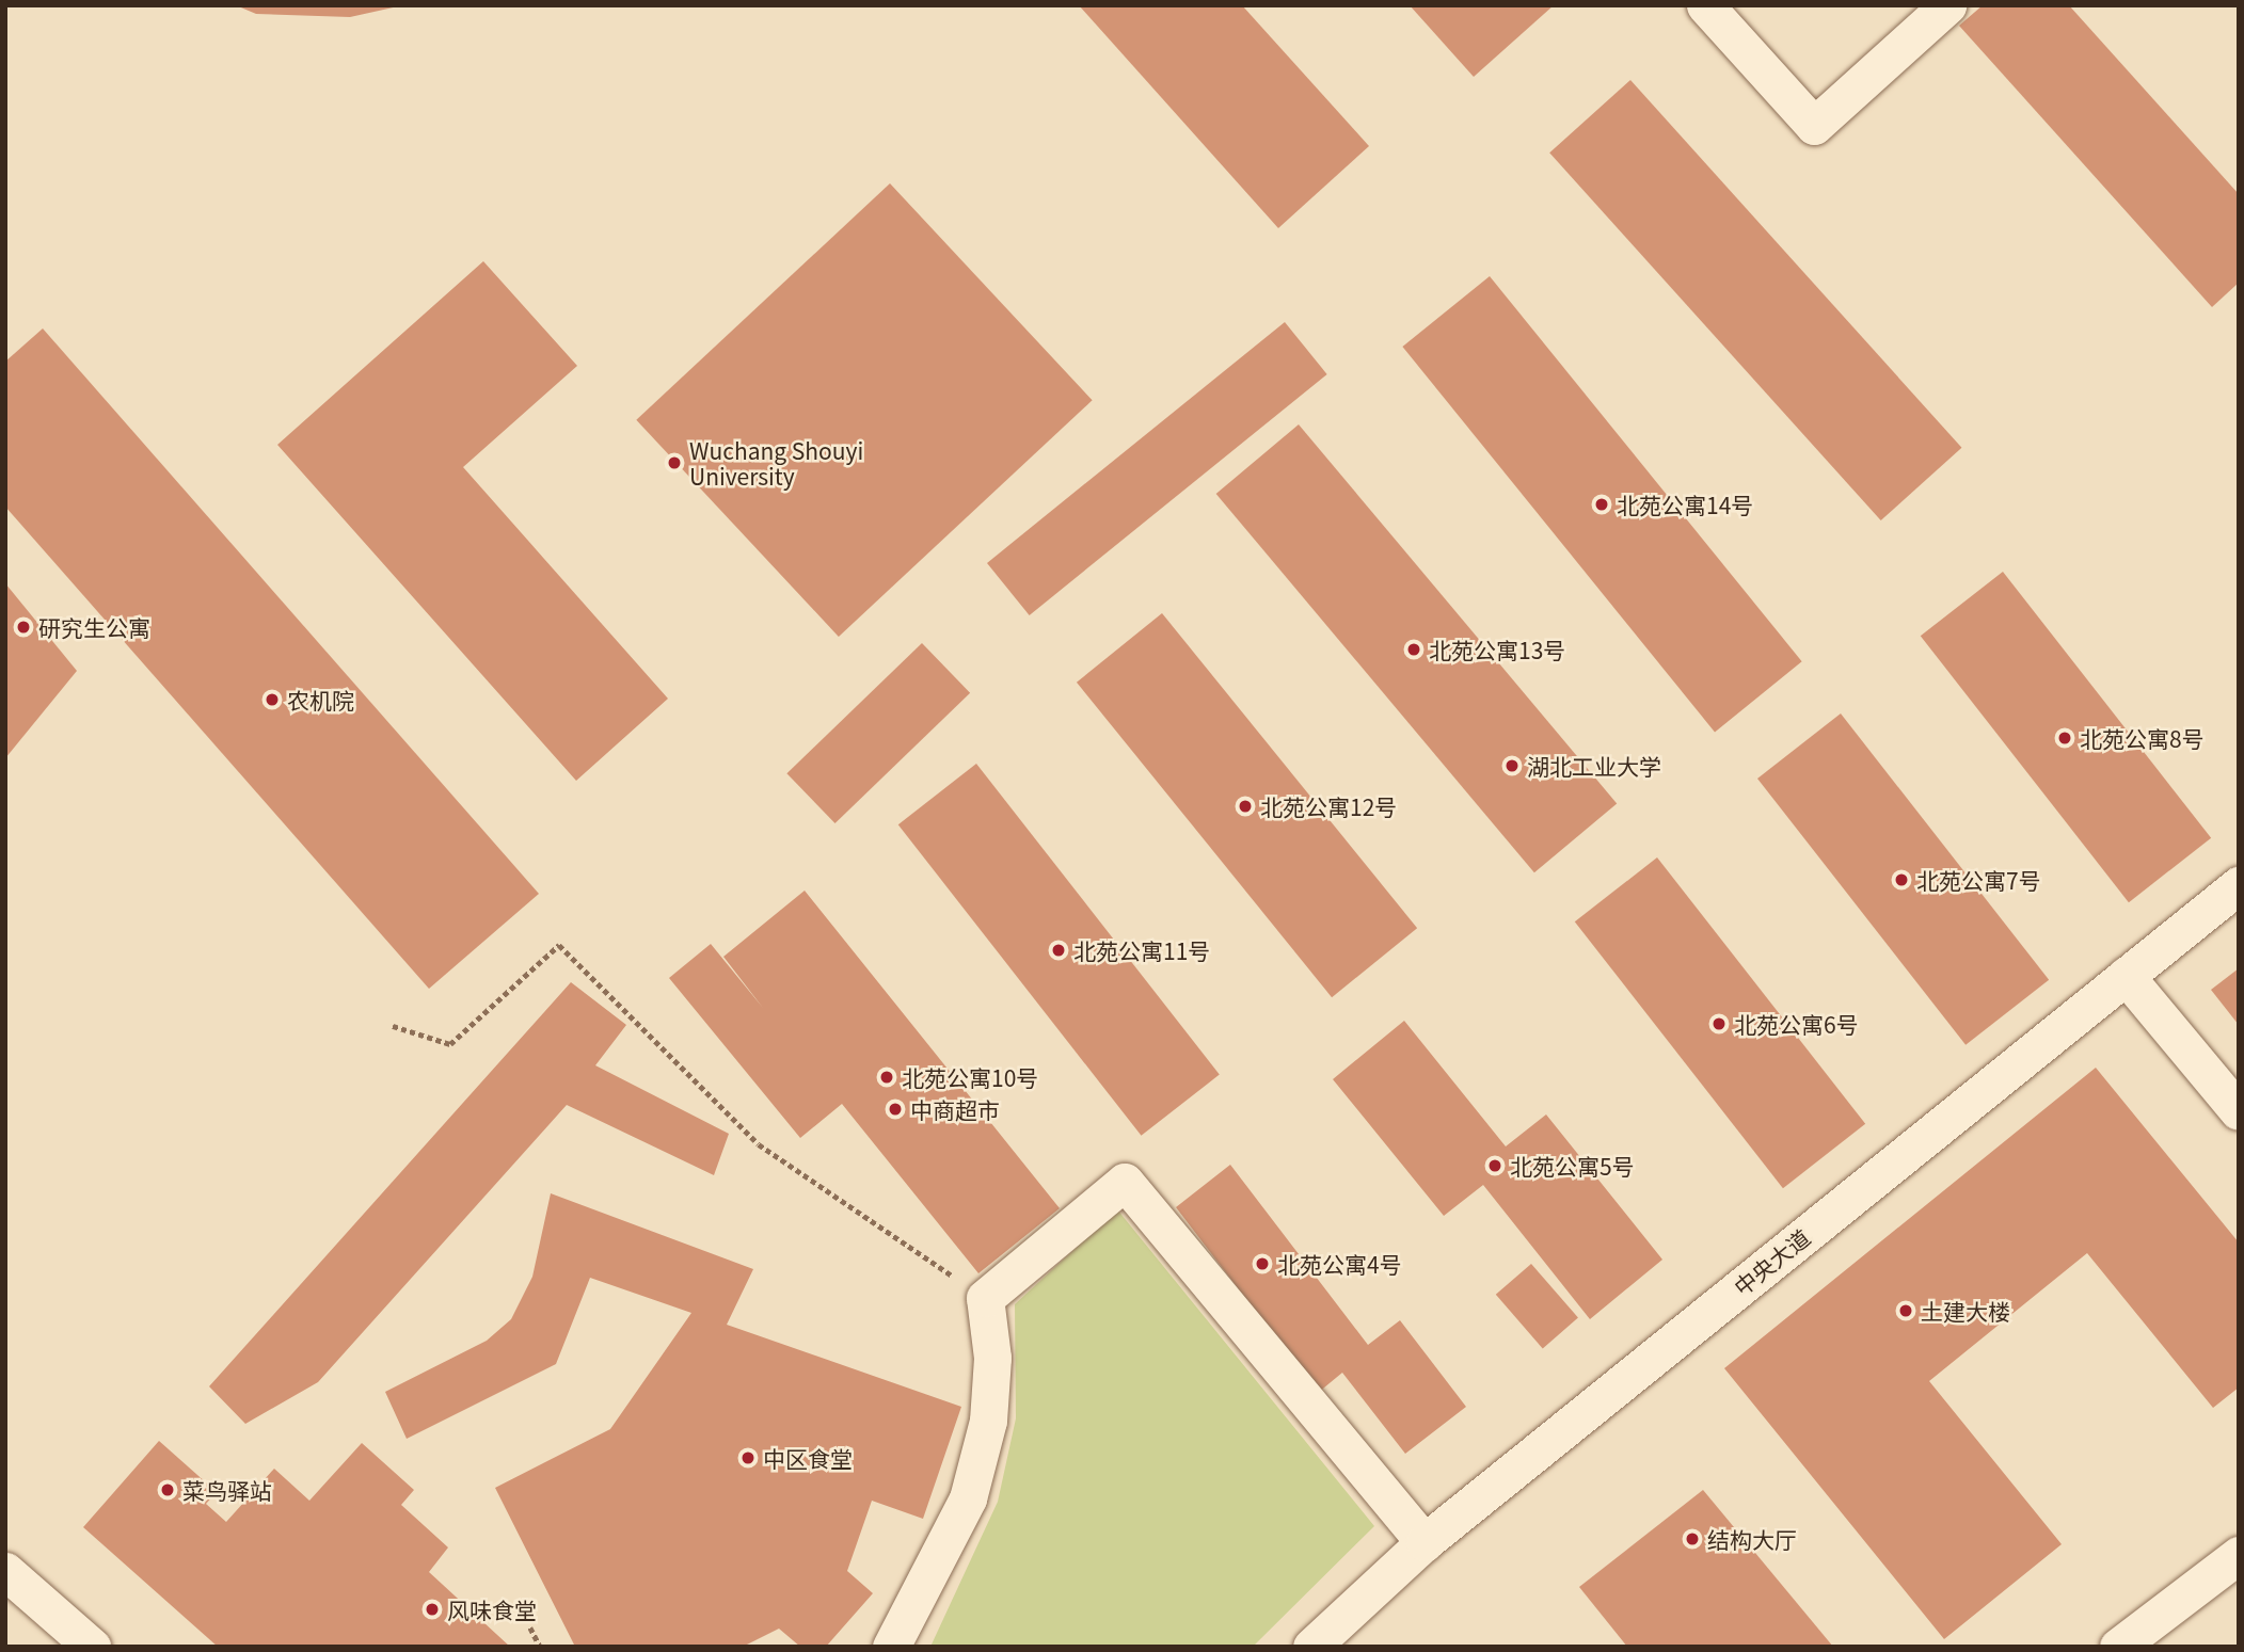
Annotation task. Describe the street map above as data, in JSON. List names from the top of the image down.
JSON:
{
  "streets": {
    "street": ["中央大道"]
  },
  "places": [
    "Wuchang Shouyi University",
    "北苑公寓14号",
    "研究生公寓",
    "北苑公寓13号",
    "农机院",
    "北苑公寓8号",
    "湖北工业大学",
    "北苑公寓12号",
    "北苑公寓7号",
    "北苑公寓11号",
    "北苑公寓6号",
    "北苑公寓10号",
    "中商超市",
    "北苑公寓5号",
    "北苑公寓4号",
    "土建大楼",
    "中区食堂",
    "菜鸟驿站",
    "结构大厅",
    "风味食堂"
  ]
}
